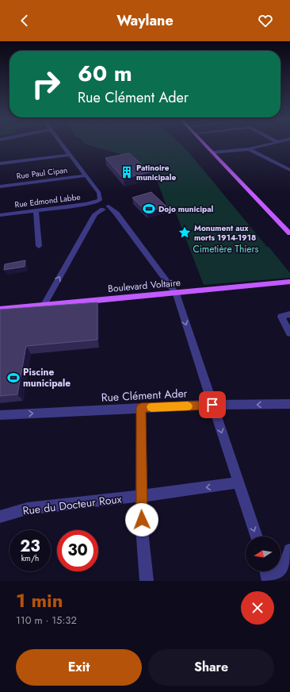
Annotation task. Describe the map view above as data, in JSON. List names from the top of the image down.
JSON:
{
  "streets": {
    "main road": ["Boulevard Voltaire"],
    "street": [
      "Rue Paul Cipan",
      "Rue Edmond Labbe",
      "Rue Clément Ader",
      "Rue du Docteur Roux"
    ]
  },
  "one_way": ["Rue du Docteur Roux"],
  "parks": ["Cimetière Thiers"],
  "places": {
    "building": ["Patinoire municipale"],
    "sports": ["Dojo municipal", "Piscine municipale"],
    "place": ["Monument aux morts 1914-1918"]
  },
  "north": "left",
  "page": {
    "header": "Waylane",
    "turn": ["60 m", "Rue Clément Ader"],
    "speed": "23 km/h",
    "limit": "30",
    "heading": ["1 min", "110 m · 15:32"],
    "buttons": ["Exit", "Share"]
  }
}
